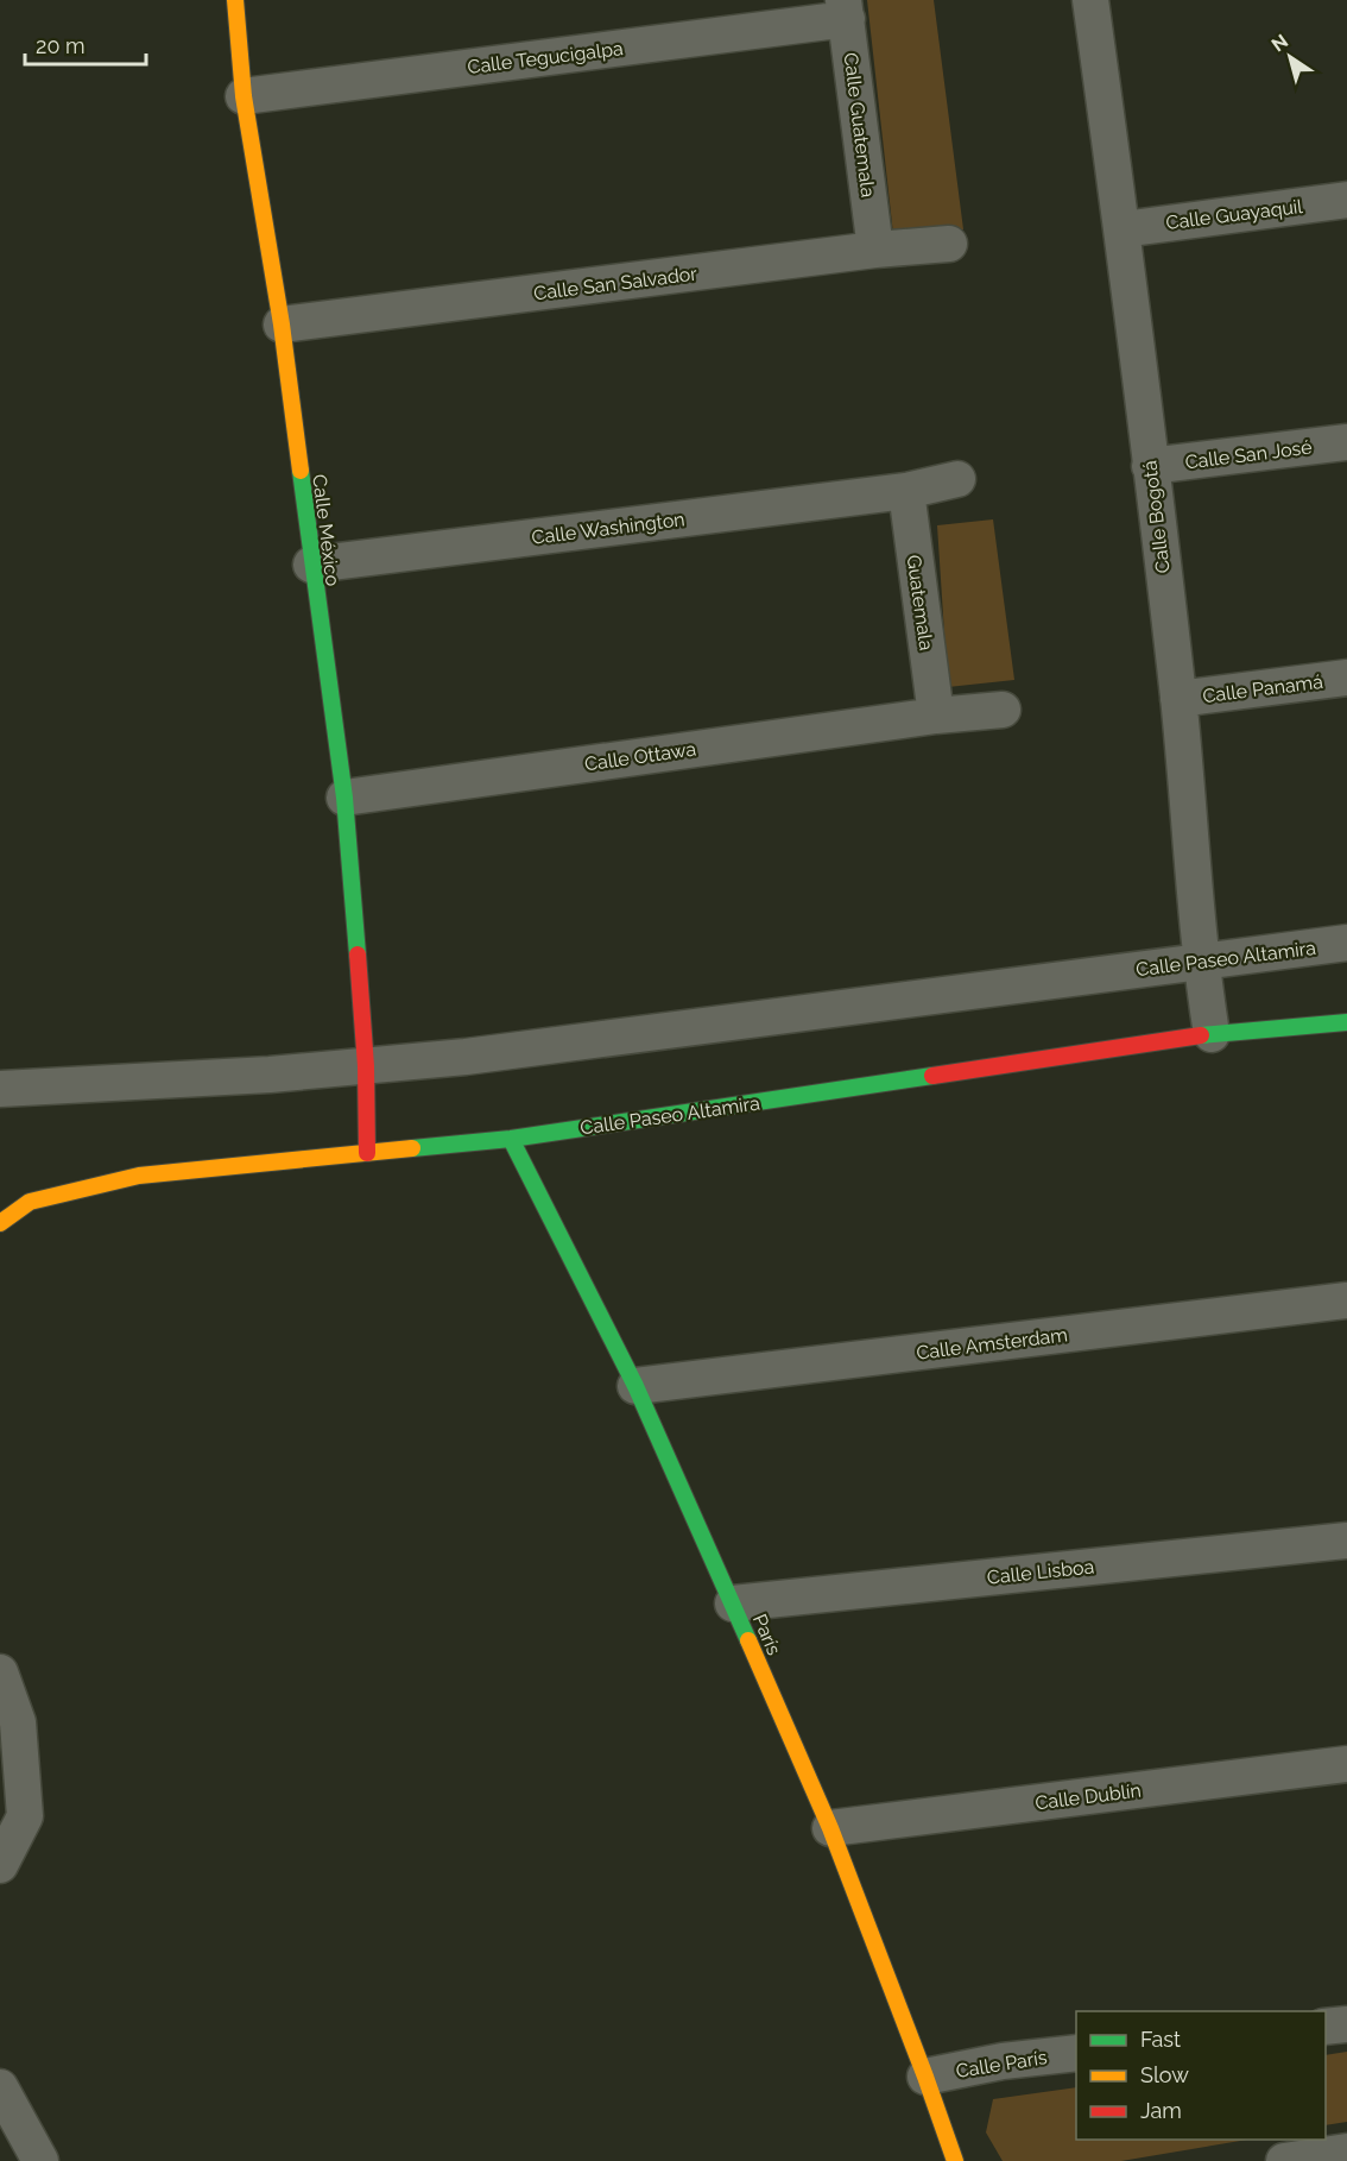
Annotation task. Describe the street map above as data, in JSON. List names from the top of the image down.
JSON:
{
  "streets": {
    "street": [
      "Calle Tegucigalpa",
      "Calle Guatemala",
      "Calle Guayaquil",
      "Calle San Salvador",
      "Calle San José",
      "Calle Bogotá",
      "Calle Washington",
      "Calle México",
      "Guatemala",
      "Calle Panamá",
      "Calle Ottawa",
      "Calle Paseo Altamira",
      "Calle Amsterdam",
      "Calle Lisboa",
      "París",
      "Calle Dublín",
      "Calle París"
    ]
  },
  "crossings": [
    ["Calle Tegucigalpa", "Calle Guatemala"],
    ["Calle Tegucigalpa", "Calle México"],
    ["Calle Guatemala", "Calle San Salvador"],
    ["Calle Guayaquil", "Calle Bogotá"],
    ["Calle San Salvador", "Calle México"],
    ["Calle San José", "Calle Bogotá"],
    ["Calle Bogotá", "Calle Panamá"],
    ["Calle Bogotá", "Calle Paseo Altamira"],
    ["Calle Washington", "Calle México"],
    ["Calle Washington", "Guatemala"],
    ["Calle México", "Calle Ottawa"],
    ["Calle México", "Calle Paseo Altamira"],
    ["Guatemala", "Calle Ottawa"],
    ["Calle Paseo Altamira", "París"],
    ["Calle Amsterdam", "París"],
    ["Calle Lisboa", "París"],
    ["París", "Calle Dublín"],
    ["París", "Calle París"]
  ],
  "legend": ["Fast", "Slow", "Jam"],
  "scale_bar": "20 m",
  "north": "top left"
}
